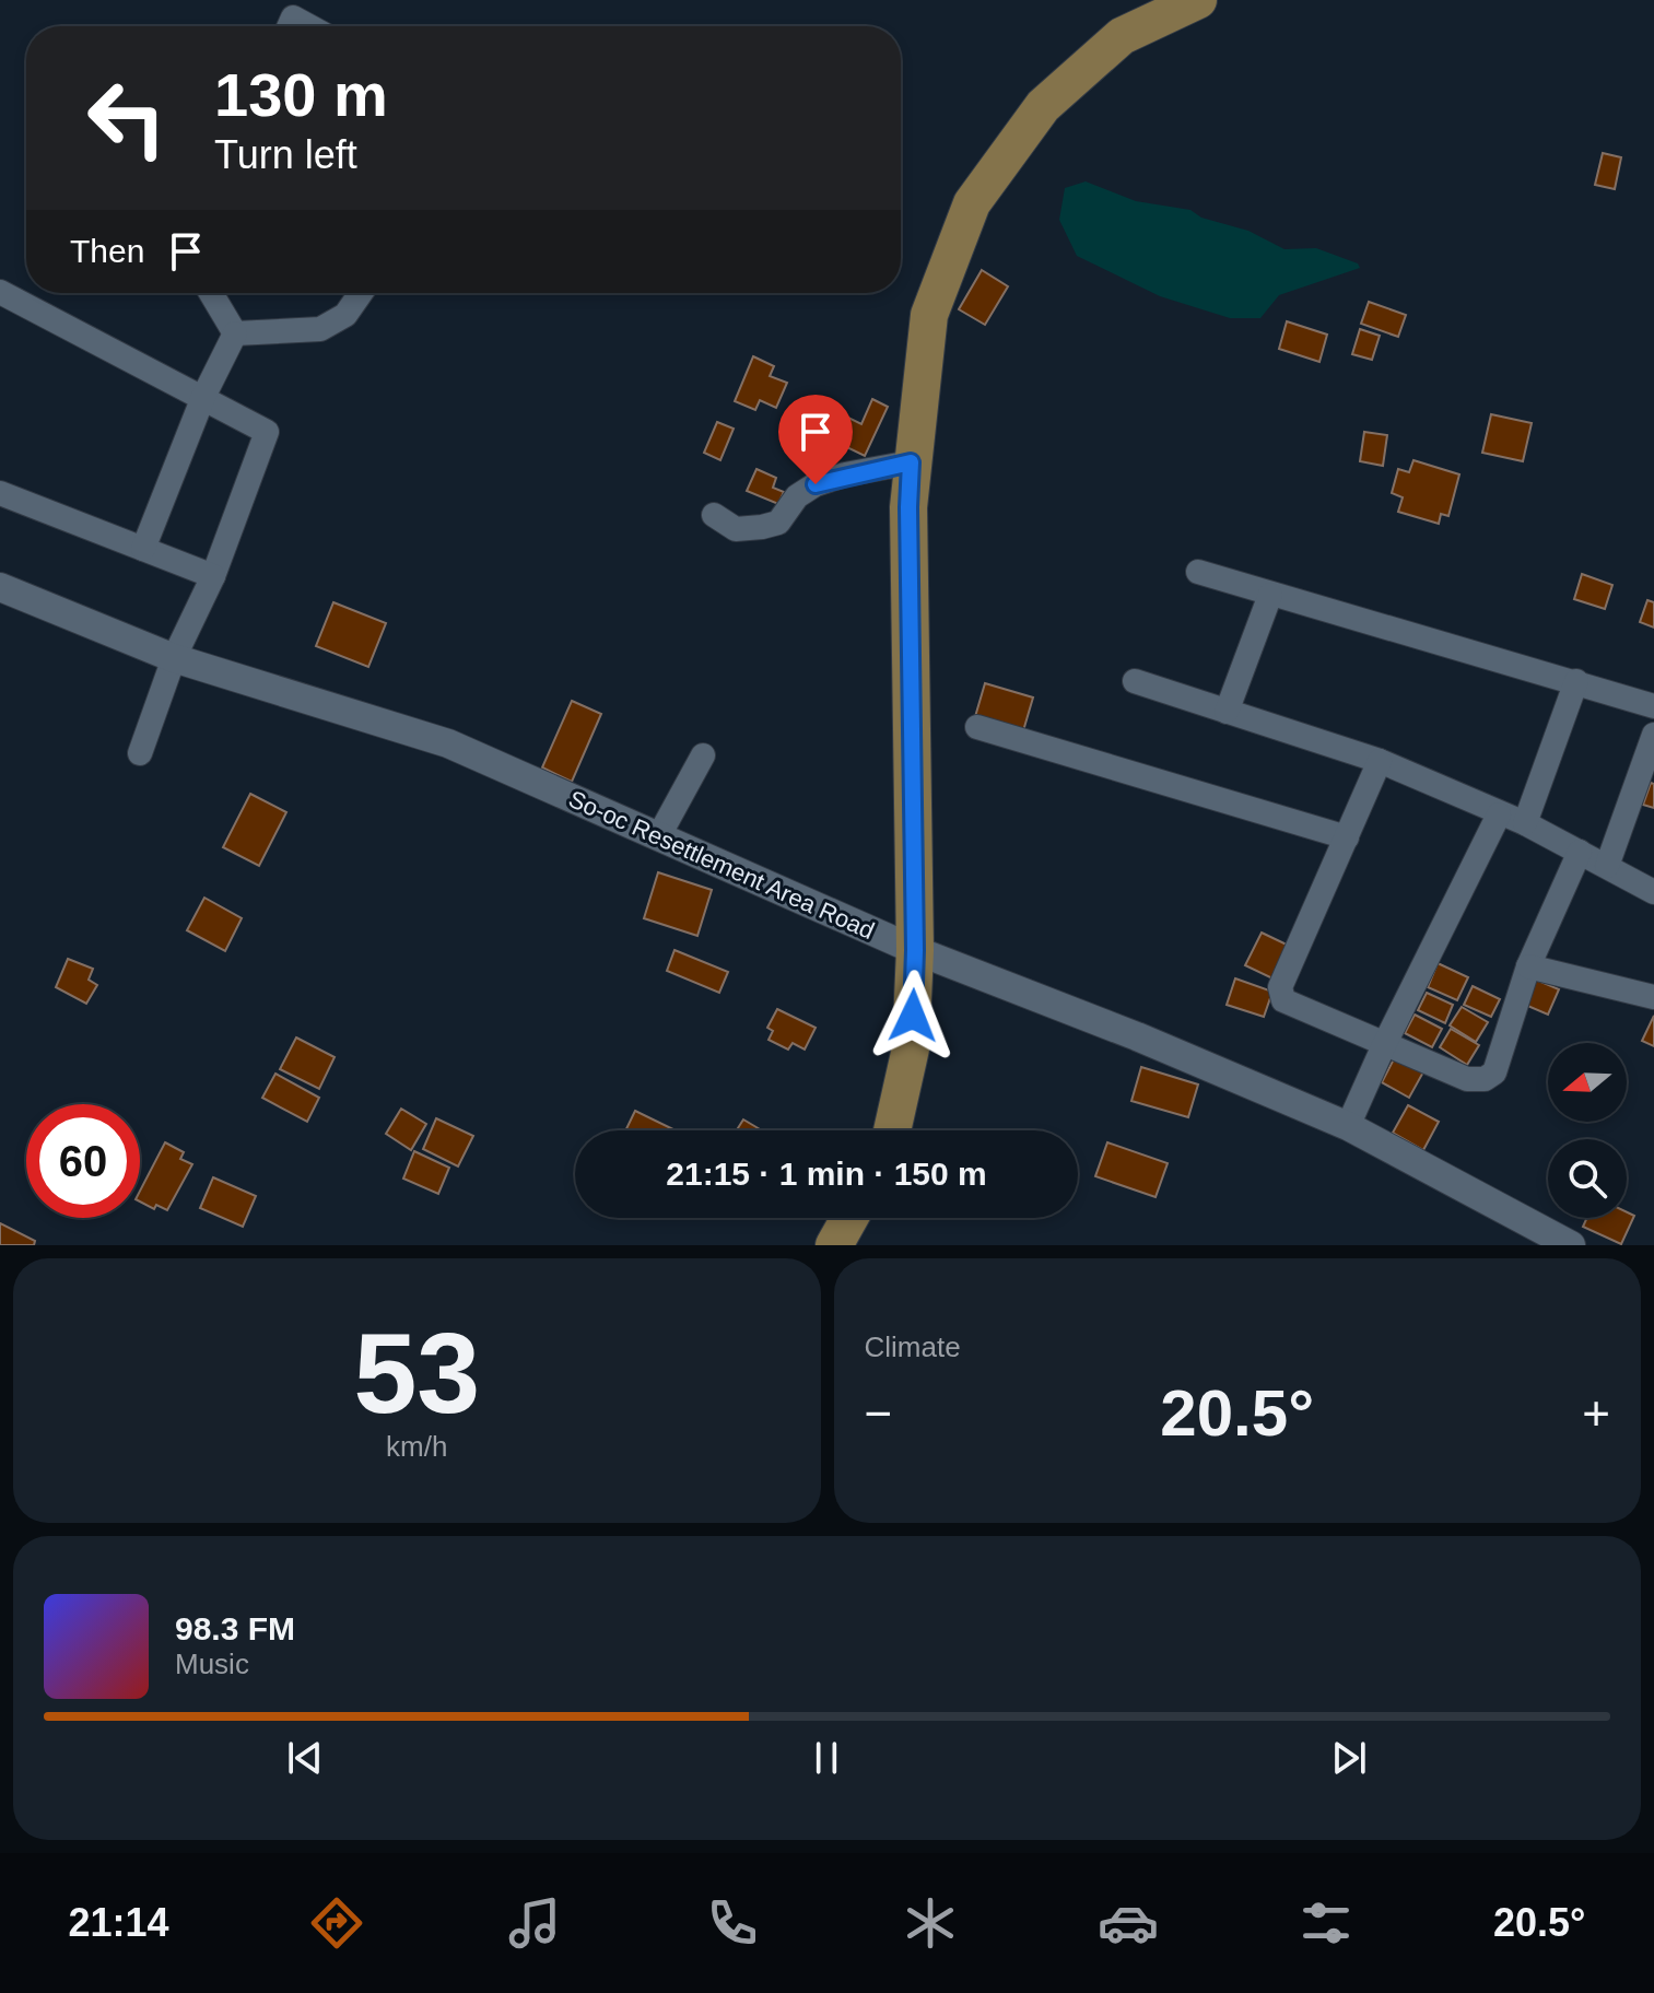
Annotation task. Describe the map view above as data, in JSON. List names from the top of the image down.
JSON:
{
  "streets": {
    "street": ["So-oc Resettlement Area Road"]
  },
  "north": "left",
  "page": {
    "turn": ["130 m", "Turn left"],
    "then": "Then",
    "limit": "60",
    "trip": "21:15 · 1 min · 150 m",
    "tile": [
      ["53", "km/h"],
      "Climate"
    ],
    "heat": ["−", "20.5°", "+"],
    "song": ["98.3 FM", "Music"],
    "tabs": ["21:14", "20.5°"]
  }
}
